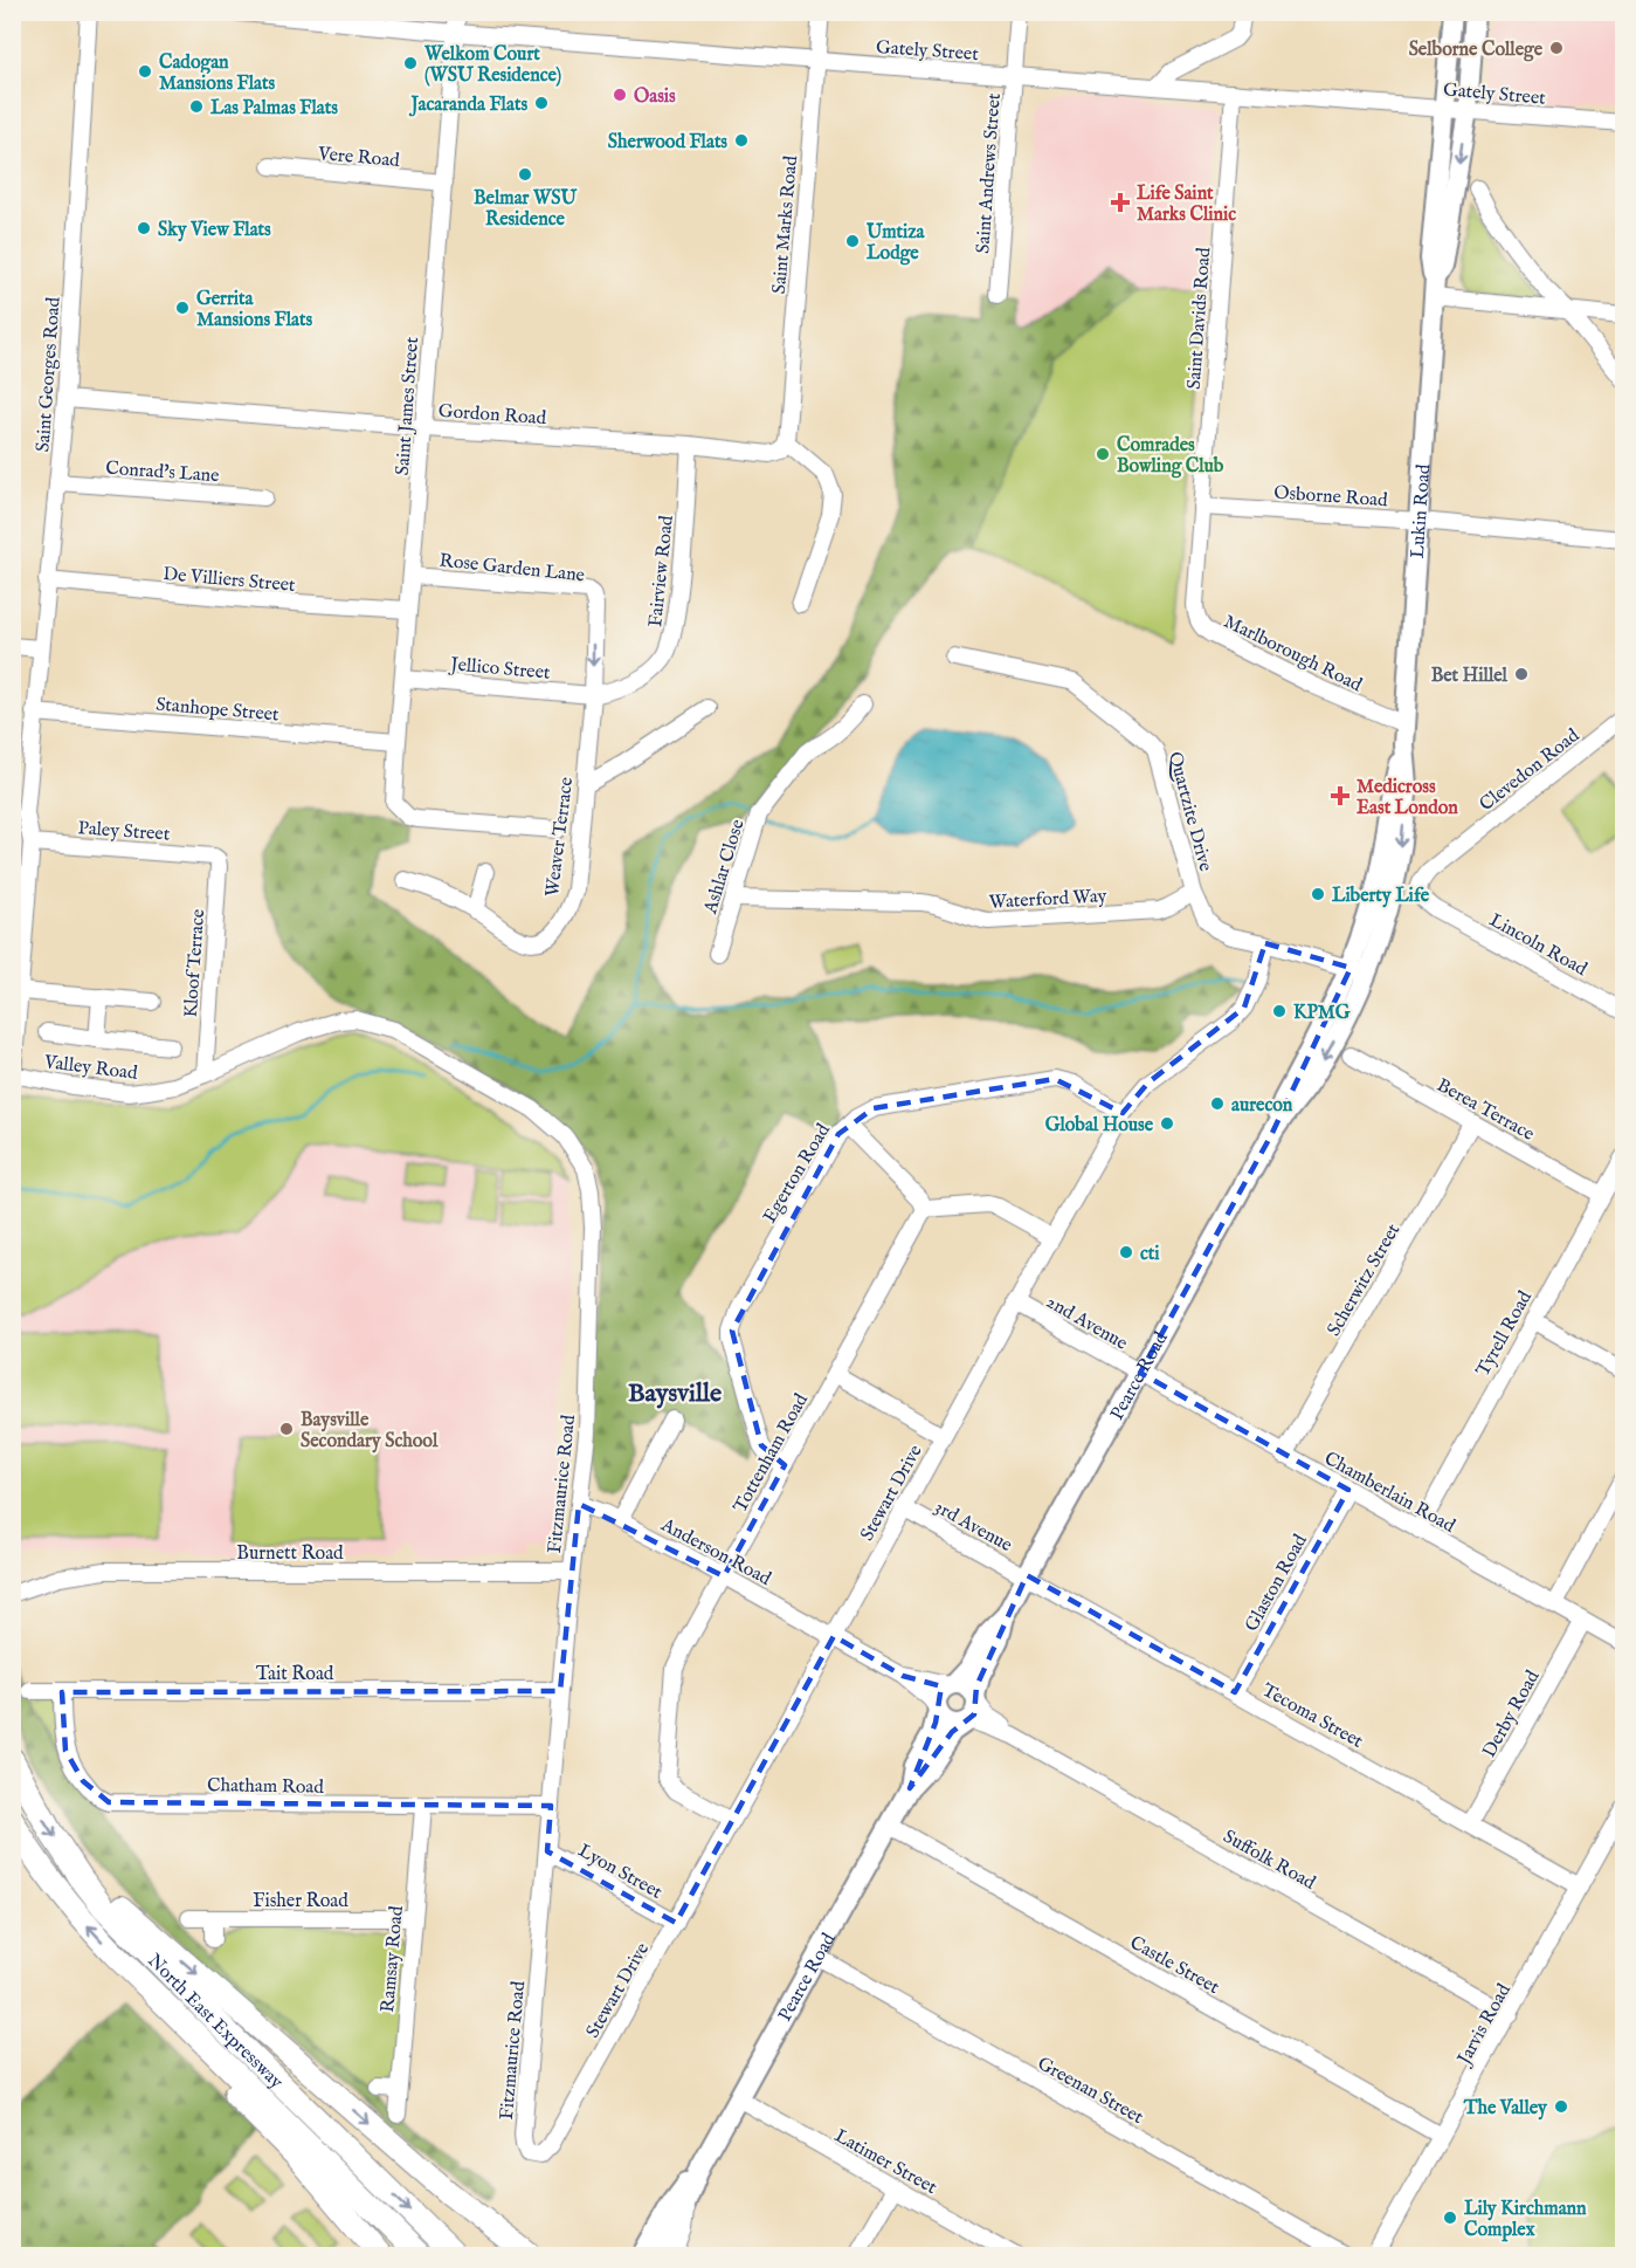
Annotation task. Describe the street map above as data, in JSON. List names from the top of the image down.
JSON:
{
  "streets": {
    "highway": ["North East Expressway"],
    "main road": ["Lukin Road", "Pearce Road"],
    "street": [
      "Gately Street",
      "Vere Road",
      "Saint Andrews Street",
      "Saint Marks Road",
      "Saint Davids Road",
      "Saint Georges Road",
      "Saint James Street",
      "Gordon Road",
      "Conrad's Lane",
      "Osborne Road",
      "Rose Garden Lane",
      "Fairview Road",
      "De Villiers Street",
      "Marlborough Road",
      "Jellico Street",
      "Stanhope Street",
      "Clevedon Road",
      "Quartzite Drive",
      "Paley Street",
      "Weaver Terrace",
      "Ashlar Close",
      "Waterford Way",
      "Lincoln Road",
      "Kloof Terrace",
      "Valley Road",
      "Berea Terrace",
      "Egerton Road",
      "Scherwitz Street",
      "2nd Avenue",
      "Tyrell Road",
      "Tottenham Road",
      "Fitzmaurice Road",
      "Chamberlain Road",
      "Stewart Drive",
      "3rd Avenue",
      "Anderson Road",
      "Burnett Road",
      "Glaston Road",
      "Tait Road",
      "Derby Road",
      "Tecoma Street",
      "Chatham Road",
      "Suffolk Road",
      "Lyon Street",
      "Fisher Road",
      "Ramsay Road",
      "Castle Street",
      "Jarvis Road",
      "Greenan Street",
      "Latimer Street"
    ]
  },
  "crossings": [
    ["Gately Street", "Saint Andrews Street"],
    ["Gately Street", "Saint Marks Road"],
    ["Gately Street", "Saint Davids Road"],
    ["Gately Street", "Saint James Street"],
    ["Gately Street", "Lukin Road"],
    ["Vere Road", "Saint James Street"],
    ["Saint Marks Road", "Gordon Road"],
    ["Saint Davids Road", "Osborne Road"],
    ["Saint Davids Road", "Marlborough Road"],
    ["Saint Georges Road", "Gordon Road"],
    ["Saint Georges Road", "Conrad's Lane"],
    ["Saint Georges Road", "De Villiers Street"],
    ["Saint Georges Road", "Stanhope Street"],
    ["Saint Georges Road", "Paley Street"],
    ["Saint Georges Road", "Kloof Terrace"],
    ["Saint Georges Road", "Valley Road"],
    ["Saint James Street", "Gordon Road"],
    ["Saint James Street", "Rose Garden Lane"],
    ["Saint James Street", "De Villiers Street"],
    ["Saint James Street", "Jellico Street"],
    ["Saint James Street", "Stanhope Street"],
    ["Gordon Road", "Fairview Road"],
    ["Osborne Road", "Lukin Road"],
    ["Osborne Road", "Marlborough Road"],
    ["Lukin Road", "Marlborough Road"],
    ["Lukin Road", "Pearce Road"],
    ["Rose Garden Lane", "Fairview Road"],
    ["Rose Garden Lane", "Jellico Street"],
    ["Rose Garden Lane", "Weaver Terrace"],
    ["Fairview Road", "Jellico Street"],
    ["Fairview Road", "Weaver Terrace"],
    ["Jellico Street", "Weaver Terrace"],
    ["Clevedon Road", "Lincoln Road"],
    ["Quartzite Drive", "Waterford Way"],
    ["Quartzite Drive", "Pearce Road"],
    ["Quartzite Drive", "Stewart Drive"],
    ["Paley Street", "Kloof Terrace"],
    ["Ashlar Close", "Waterford Way"],
    ["Kloof Terrace", "Valley Road"],
    ["Kloof Terrace", "Fitzmaurice Road"],
    ["Valley Road", "Fitzmaurice Road"],
    ["Berea Terrace", "Scherwitz Street"],
    ["Berea Terrace", "Tyrell Road"],
    ["Egerton Road", "Tottenham Road"],
    ["Egerton Road", "Stewart Drive"],
    ["Scherwitz Street", "Chamberlain Road"],
    ["2nd Avenue", "Pearce Road"],
    ["2nd Avenue", "Chamberlain Road"],
    ["2nd Avenue", "Stewart Drive"],
    ["Tyrell Road", "Chamberlain Road"],
    ["Pearce Road", "Chamberlain Road"],
    ["Pearce Road", "3rd Avenue"],
    ["Pearce Road", "Tecoma Street"],
    ["Pearce Road", "Suffolk Road"],
    ["Pearce Road", "Castle Street"],
    ["Pearce Road", "Greenan Street"],
    ["Pearce Road", "Latimer Street"],
    ["Tottenham Road", "Stewart Drive"],
    ["Tottenham Road", "Anderson Road"],
    ["Fitzmaurice Road", "Stewart Drive"],
    ["Fitzmaurice Road", "Anderson Road"],
    ["Fitzmaurice Road", "Burnett Road"],
    ["Fitzmaurice Road", "Tait Road"],
    ["Fitzmaurice Road", "Chatham Road"],
    ["Fitzmaurice Road", "Lyon Street"],
    ["Chamberlain Road", "Glaston Road"],
    ["Chamberlain Road", "Derby Road"],
    ["Stewart Drive", "3rd Avenue"],
    ["Stewart Drive", "Anderson Road"],
    ["Stewart Drive", "Lyon Street"],
    ["3rd Avenue", "Tecoma Street"],
    ["Glaston Road", "Tecoma Street"],
    ["Tait Road", "Chatham Road"],
    ["Derby Road", "Tecoma Street"],
    ["Tecoma Street", "Jarvis Road"],
    ["Chatham Road", "Ramsay Road"],
    ["Suffolk Road", "Jarvis Road"],
    ["Fisher Road", "Ramsay Road"],
    ["Castle Street", "Jarvis Road"]
  ],
  "districts": ["Baysville"],
  "places": {
    "other": [
      "Selborne College",
      "Welkom Court (WSU Residence)",
      "Cadogan Mansions Flats",
      "Oasis",
      "Jacaranda Flats",
      "Las Palmas Flats",
      "Sherwood Flats",
      "Belmar WSU Residence",
      "Sky View Flats",
      "Umtiza Lodge",
      "Gerrita Mansions Flats",
      "Comrades Bowling Club",
      "Bet Hillel",
      "Liberty Life",
      "KPMG",
      "aurecon",
      "Global House",
      "cti",
      "Baysville Secondary School",
      "The Valley",
      "Lily Kirchmann Complex"
    ],
    "health": ["Life Saint Marks Clinic", "Medicross East London"]
  }
}
